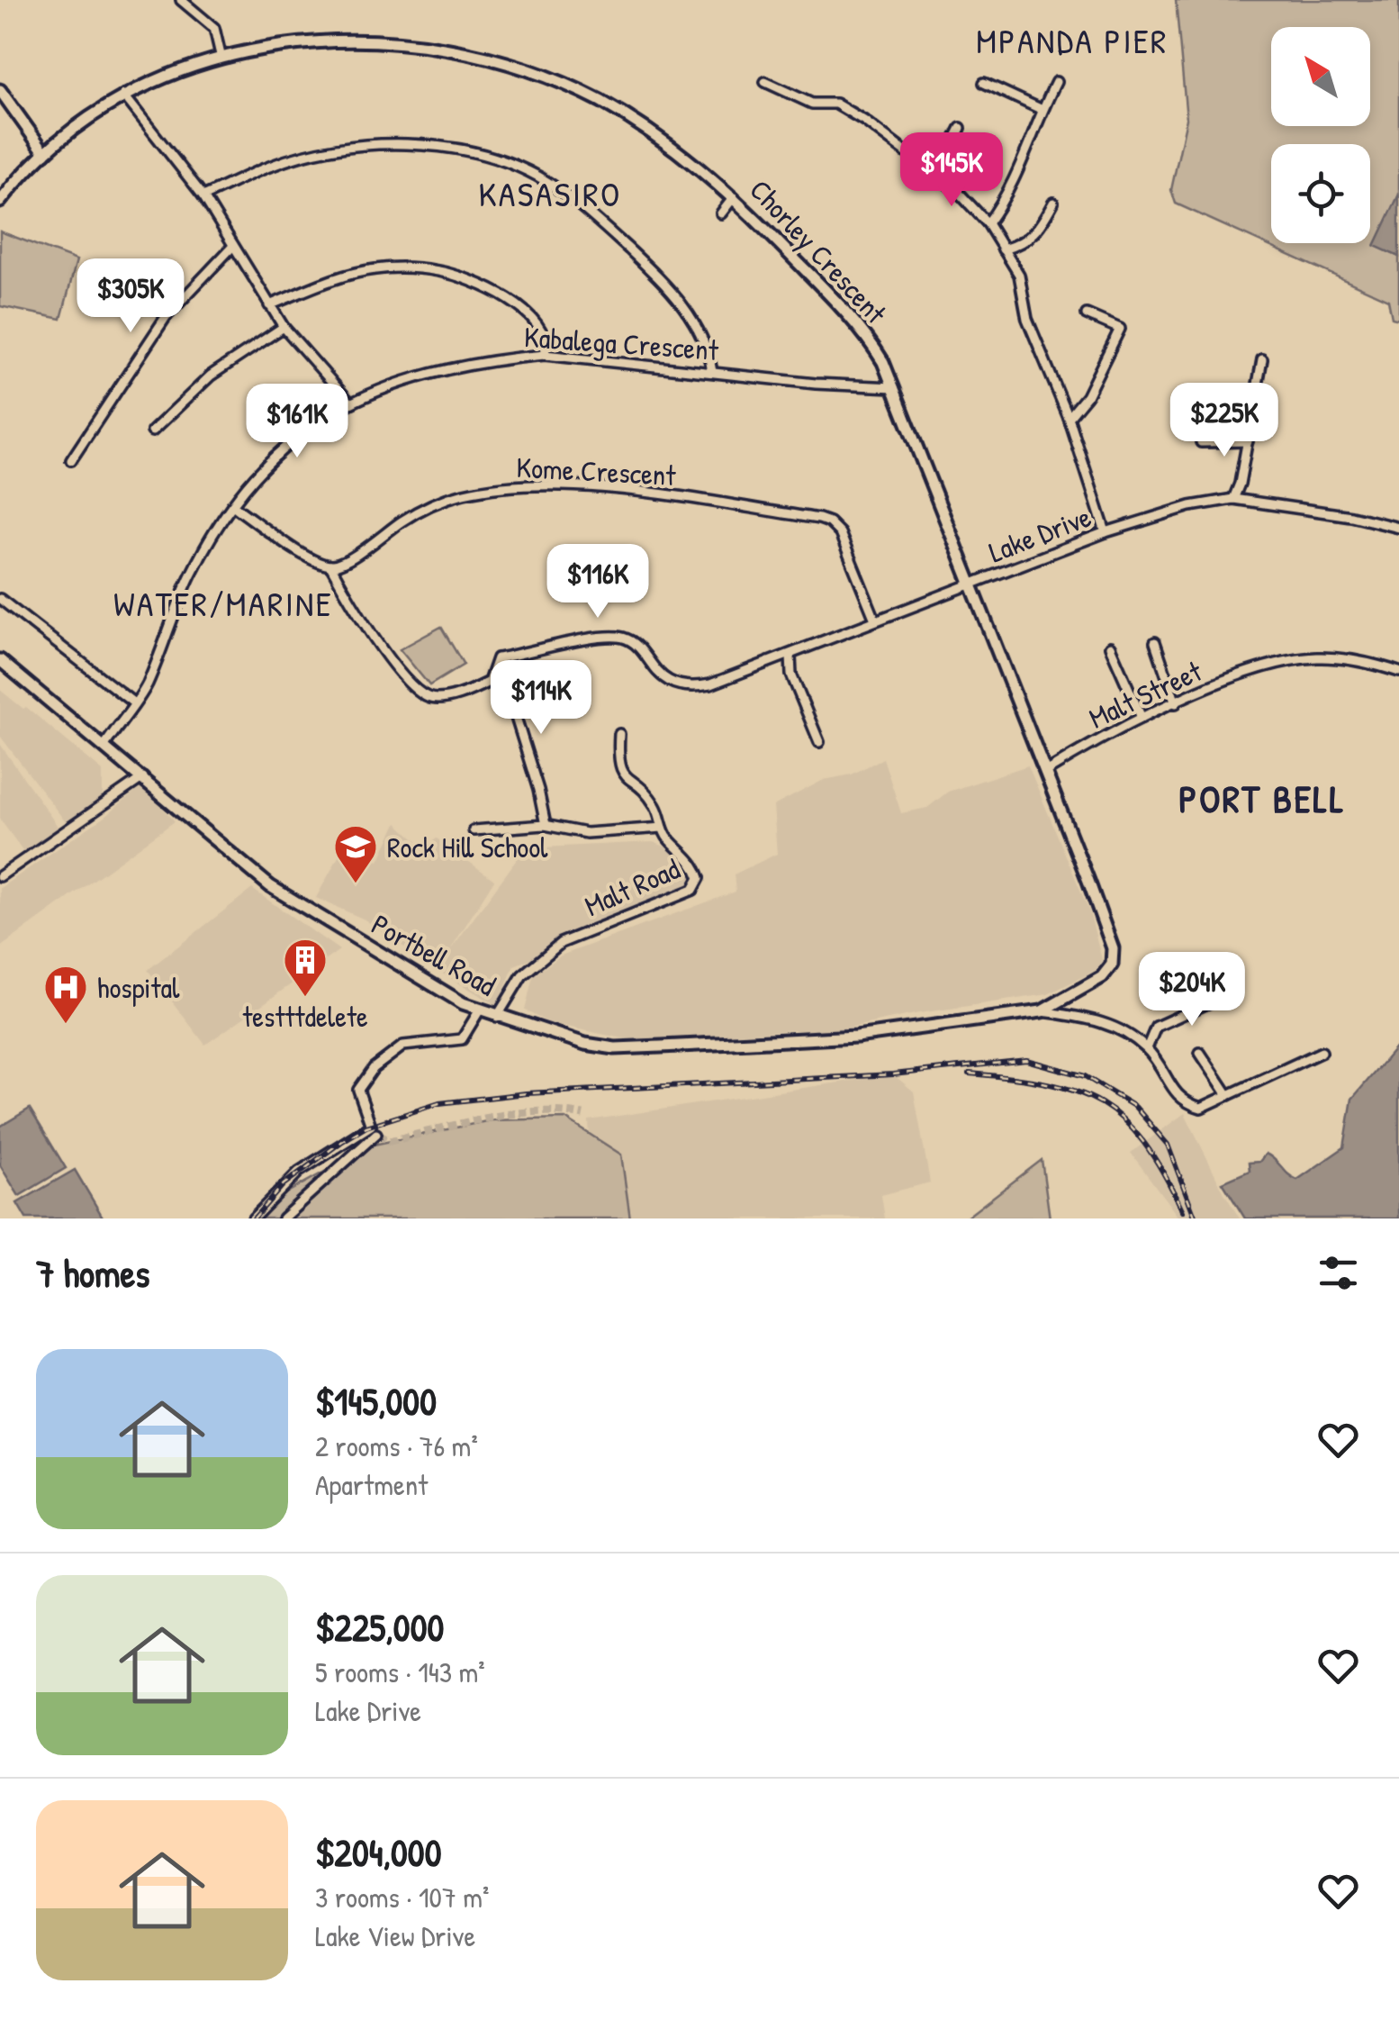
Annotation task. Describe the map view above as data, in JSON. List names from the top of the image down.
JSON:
{
  "streets": {
    "main road": ["Chorley Crescent", "Portbell Road"],
    "street": [
      "Kabalega Crescent",
      "Kome Crescent",
      "Lake Drive",
      "Malt Street",
      "Malt Road"
    ]
  },
  "crossings": [
    ["Chorley Crescent", "Kabalega Crescent"],
    ["Chorley Crescent", "Lake Drive"],
    ["Chorley Crescent", "Malt Street"],
    ["Chorley Crescent", "Portbell Road"],
    ["Kabalega Crescent", "Portbell Road"],
    ["Kome Crescent", "Lake Drive"],
    ["Malt Road", "Portbell Road"]
  ],
  "districts": [
    "MPANDA PIER",
    "KASASIRO",
    "WATER/MARINE",
    "PORT BELL"
  ],
  "places": {
    "school or university": ["Rock Hill School"],
    "building": ["testttdelete"],
    "hospital": ["hospital"]
  },
  "north": "top left",
  "page": {
    "price": [
      "$145K",
      "$305K",
      "$225K",
      "$161K",
      "$116K",
      "$114K",
      "$204K"
    ],
    "heading": "7 homes",
    "list": [
      {
        "name": "$145,000",
        "note": "2 rooms · 76 m² · Apartment"
      },
      {
        "name": "$225,000",
        "note": "5 rooms · 143 m² · Lake Drive"
      },
      {
        "name": "$204,000",
        "note": "3 rooms · 107 m² · Lake View Drive"
      }
    ]
  }
}
